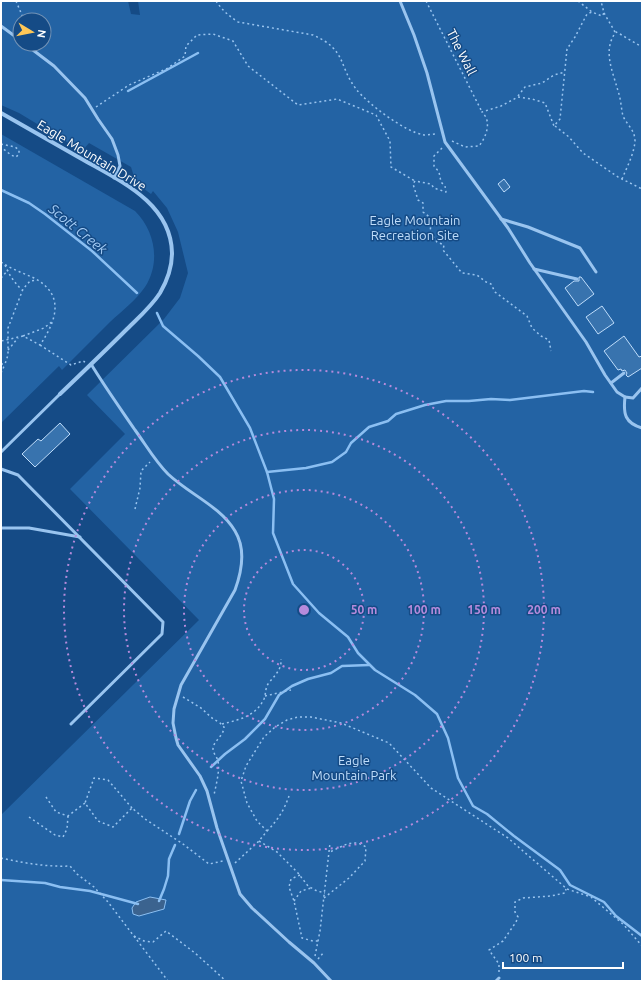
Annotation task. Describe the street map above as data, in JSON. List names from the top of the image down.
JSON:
{
  "streets": {
    "street": ["Eagle Mountain Drive"],
    "path": ["The Wall"]
  },
  "water": ["Scott Creek"],
  "parks": ["Eagle Mountain Recreation Site", "Eagle Mountain Park"],
  "scale_bar": "100 m",
  "north": "right",
  "rings": [
    "50 m",
    "100 m",
    "150 m",
    "200 m"
  ]
}
